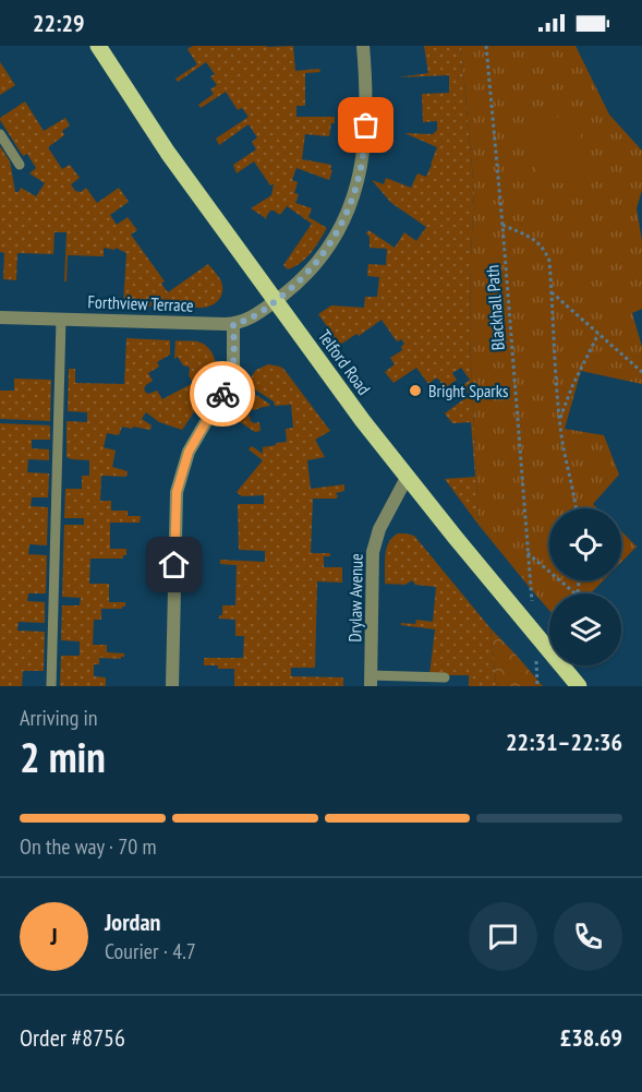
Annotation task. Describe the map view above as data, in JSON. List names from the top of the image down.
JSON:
{
  "streets": {
    "main road": ["Telford Road"],
    "street": ["Forthview Terrace", "Drylaw Avenue"],
    "path": ["Blackhall Path"]
  },
  "crossings": [
    ["Forthview Terrace", "Telford Road"],
    ["Telford Road", "Drylaw Avenue"]
  ],
  "places": ["Bright Sparks"],
  "page": {
    "status": "22:29",
    "heading": ["2 min", "Arriving in", "22:31–22:36"],
    "panel": [
      "Jordan",
      "Courier · 4.7",
      "Order #8756",
      "£38.69"
    ],
    "bar": "On the way · 70 m",
    "round": "J"
  }
}
